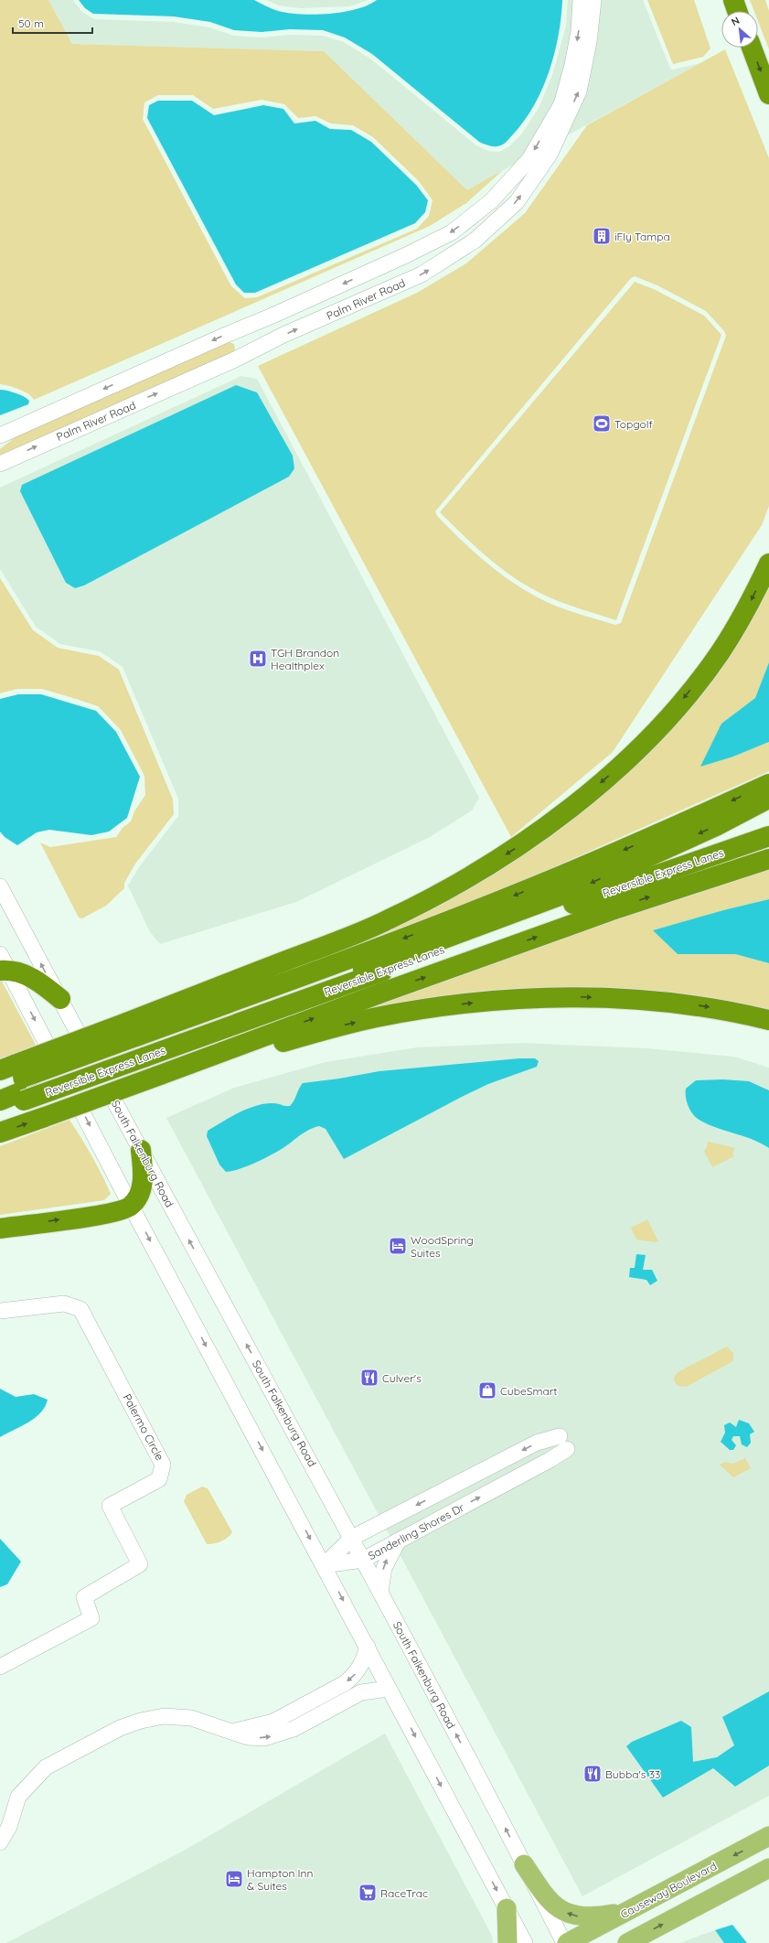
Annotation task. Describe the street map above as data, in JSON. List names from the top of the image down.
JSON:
{
  "streets": {
    "highway": ["Reversible Express Lanes"],
    "main road": ["Causeway Boulevard"],
    "street": [
      "Palm River Road",
      "South Falkenburg Road",
      "Palermo Circle",
      "Sanderling Shores Dr"
    ]
  },
  "crossings": [
    ["South Falkenburg Road", "Sanderling Shores Dr"]
  ],
  "places": {
    "building": ["iFly Tampa"],
    "sports": ["Topgolf"],
    "hospital": ["TGH Brandon Healthplex"],
    "hotel": ["WoodSpring Suites", "Hampton Inn & Suites"],
    "restaurant": ["Culver's", "Bubba's 33"],
    "shop": ["CubeSmart"],
    "supermarket": ["RaceTrac"]
  },
  "scale_bar": "50 m",
  "north": "top left"
}
